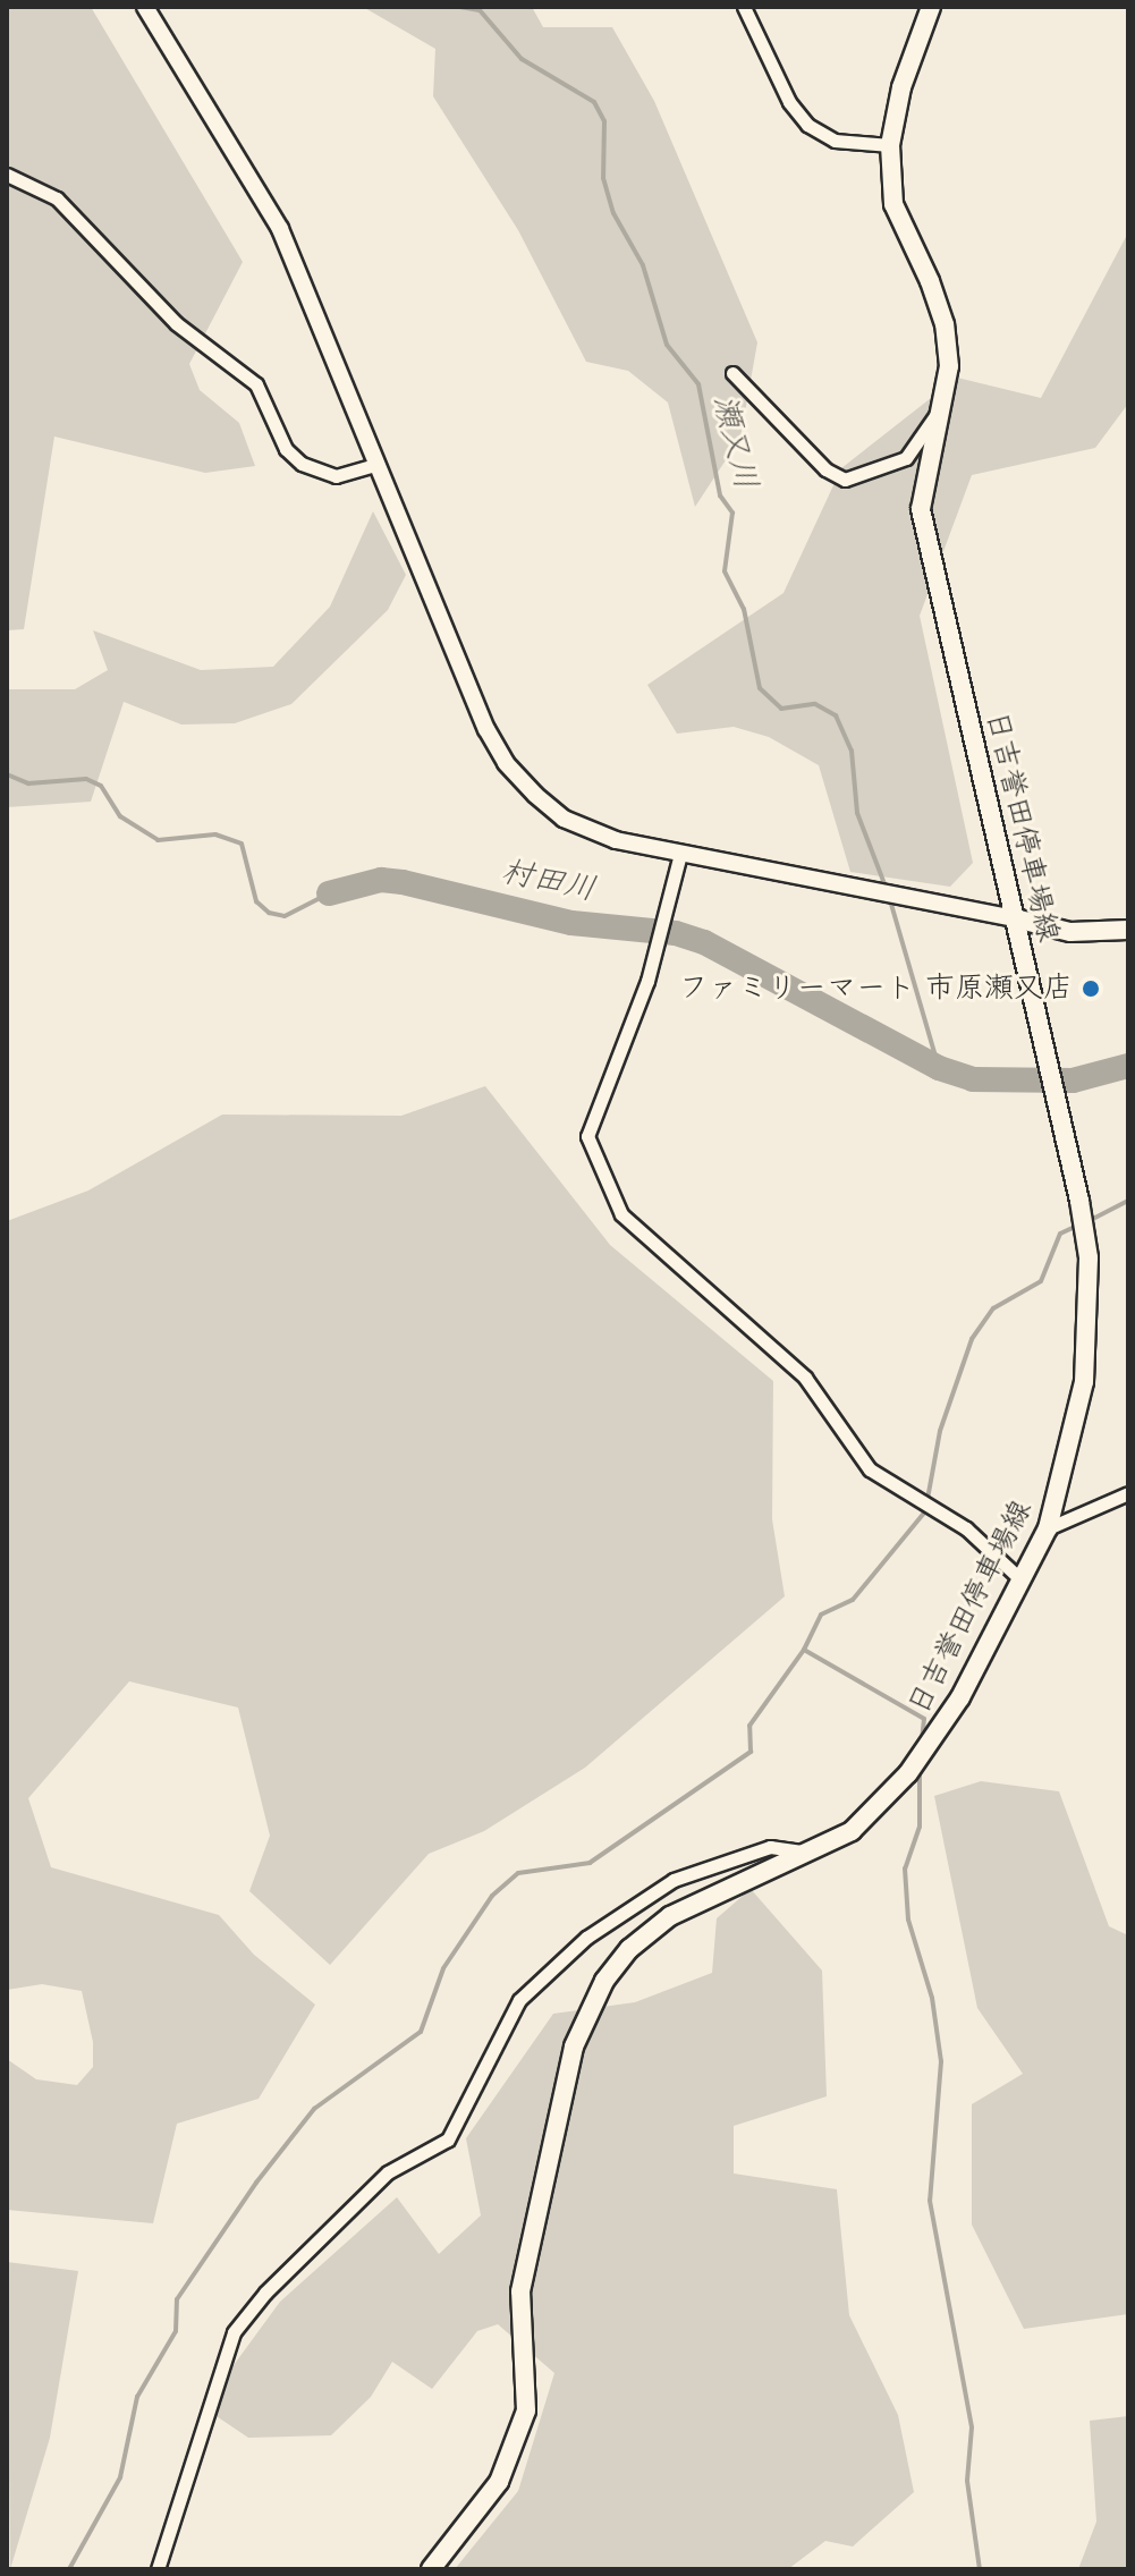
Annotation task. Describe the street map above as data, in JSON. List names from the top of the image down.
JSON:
{
  "streets": {
    "main road": ["日吉誉田停車場線"]
  },
  "water": ["瀬又川", "村田川"],
  "places": ["ファミリーマート 市原瀬又店"]
}
